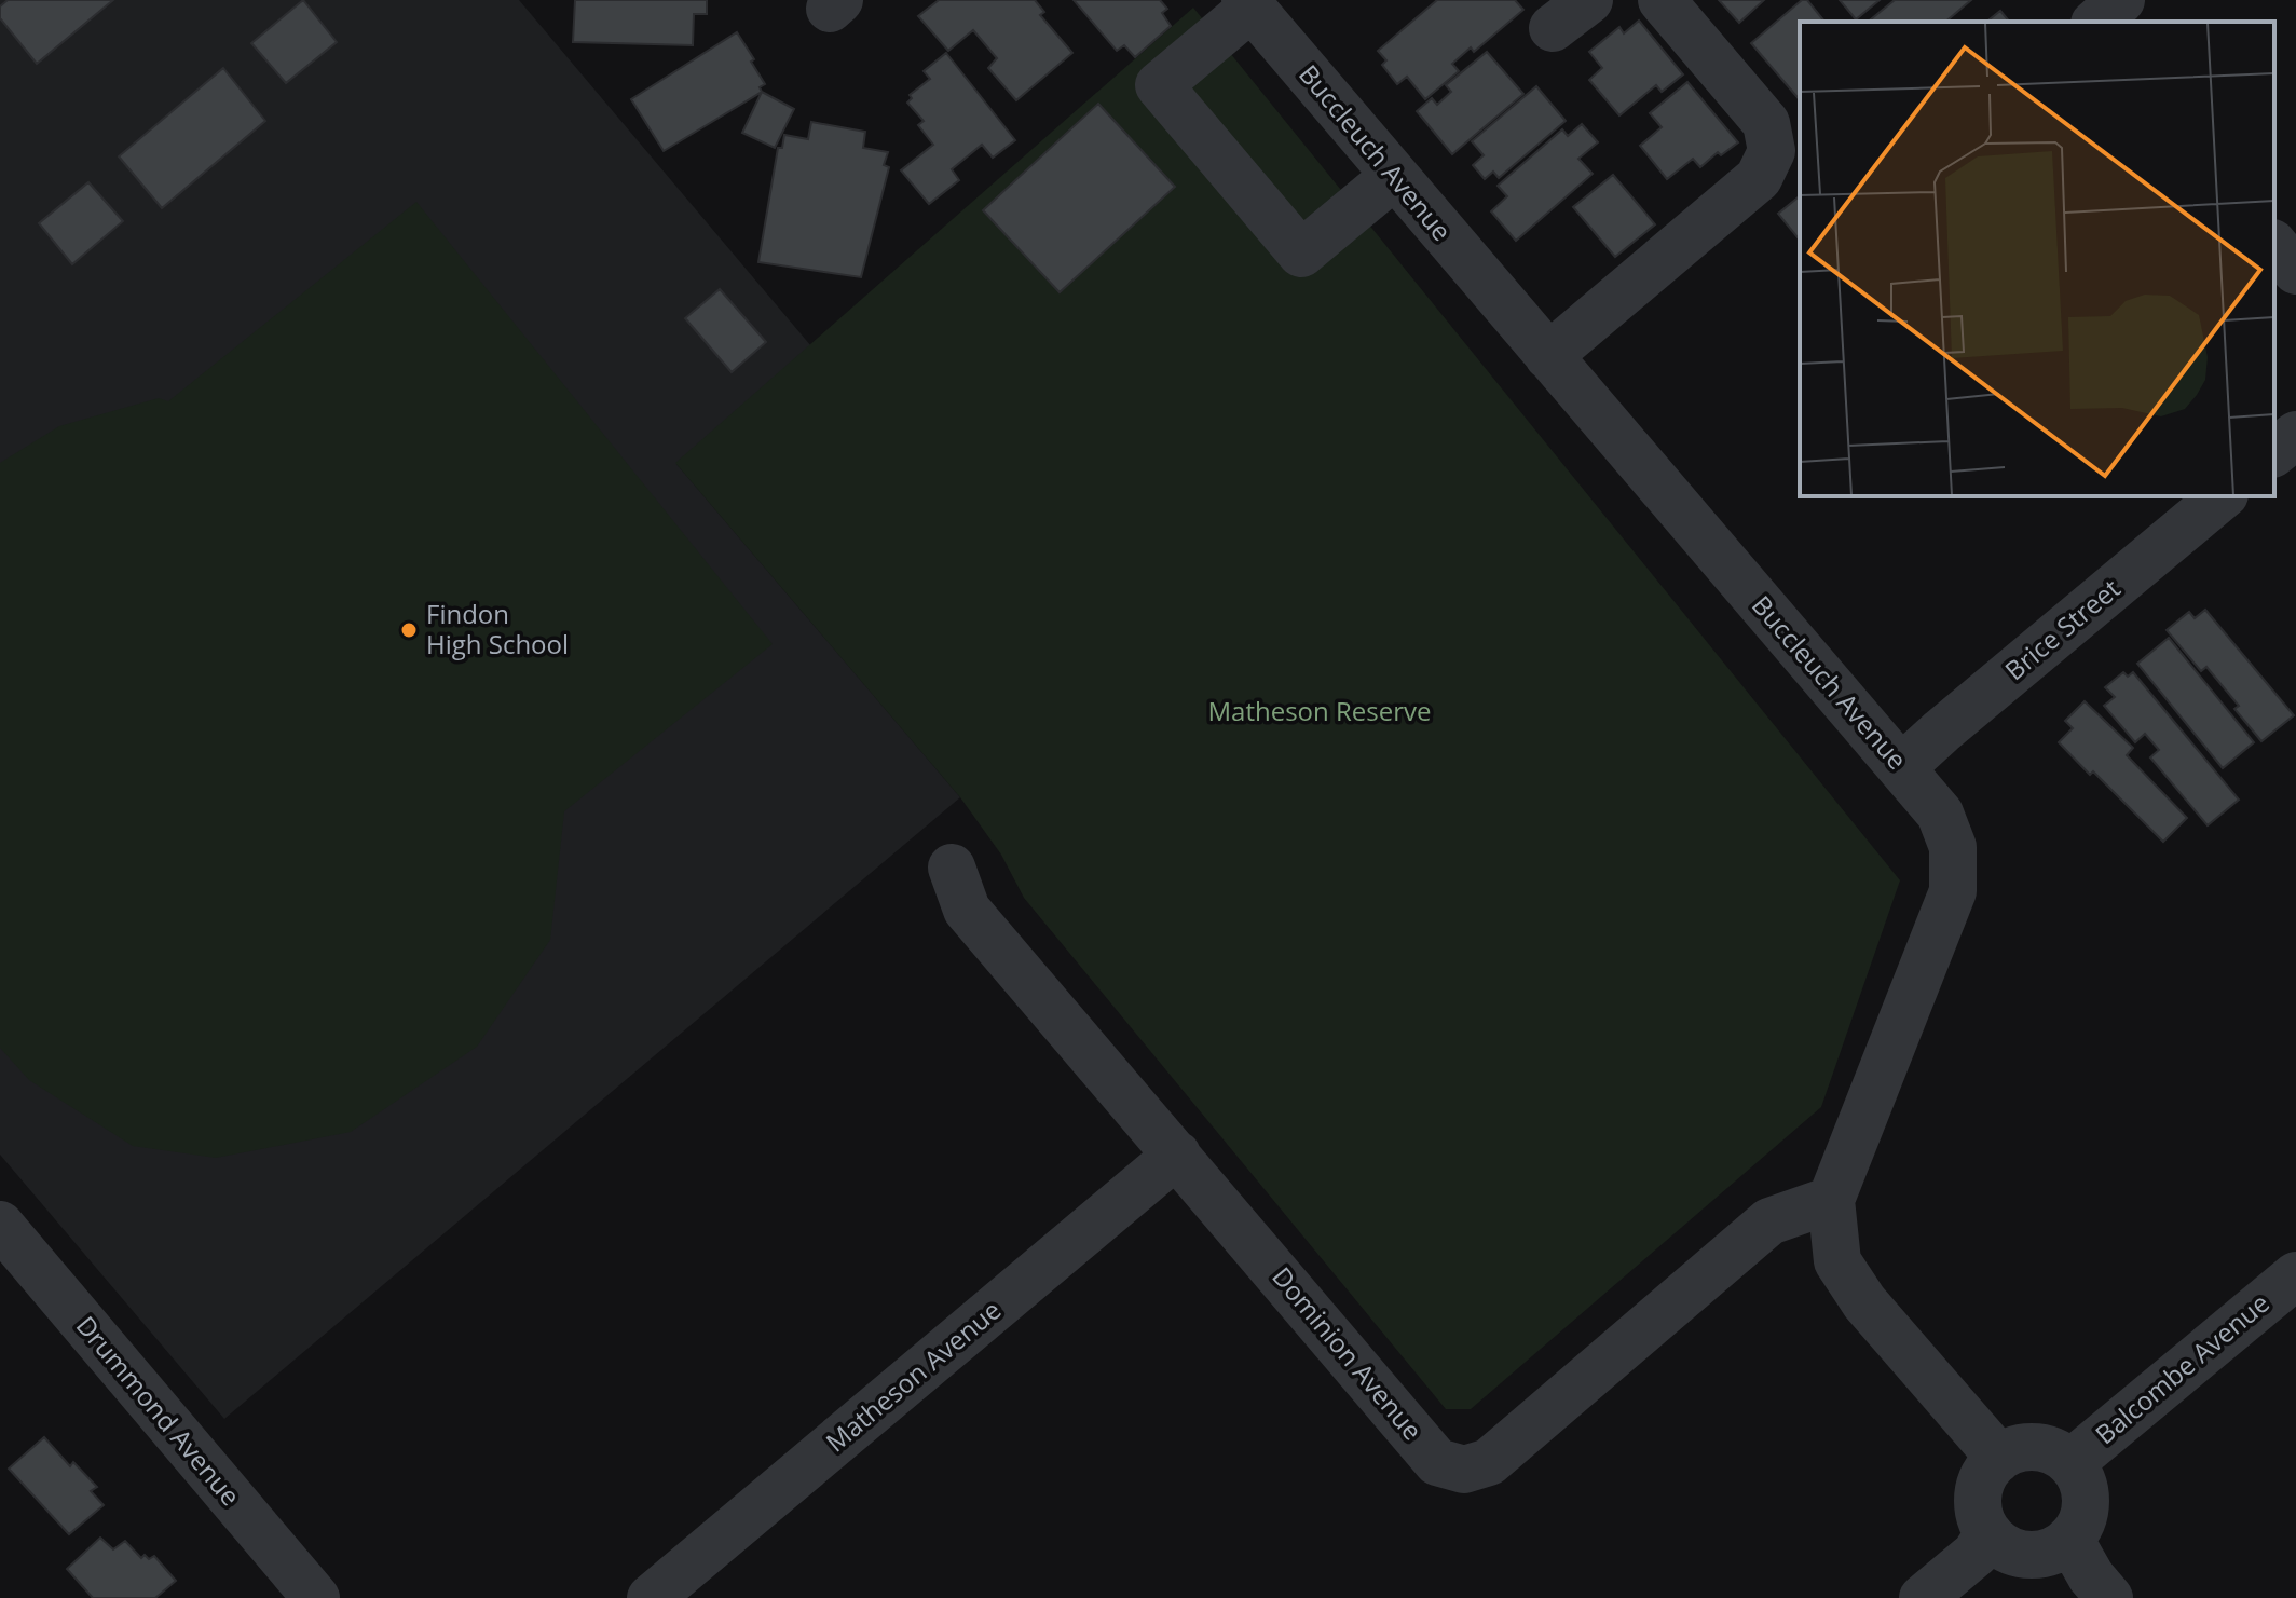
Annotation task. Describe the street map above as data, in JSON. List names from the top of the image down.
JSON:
{
  "streets": {
    "street": [
      "Buccleuch Avenue",
      "Brice Street",
      "Dominion Avenue",
      "Balcombe Avenue",
      "Matheson Avenue",
      "Drummond Avenue"
    ]
  },
  "crossings": [
    ["Buccleuch Avenue", "Brice Street"],
    ["Buccleuch Avenue", "Dominion Avenue"],
    ["Buccleuch Avenue", "Balcombe Avenue"],
    ["Dominion Avenue", "Matheson Avenue"]
  ],
  "parks": ["Matheson Reserve"],
  "places": ["Findon High School"]
}
